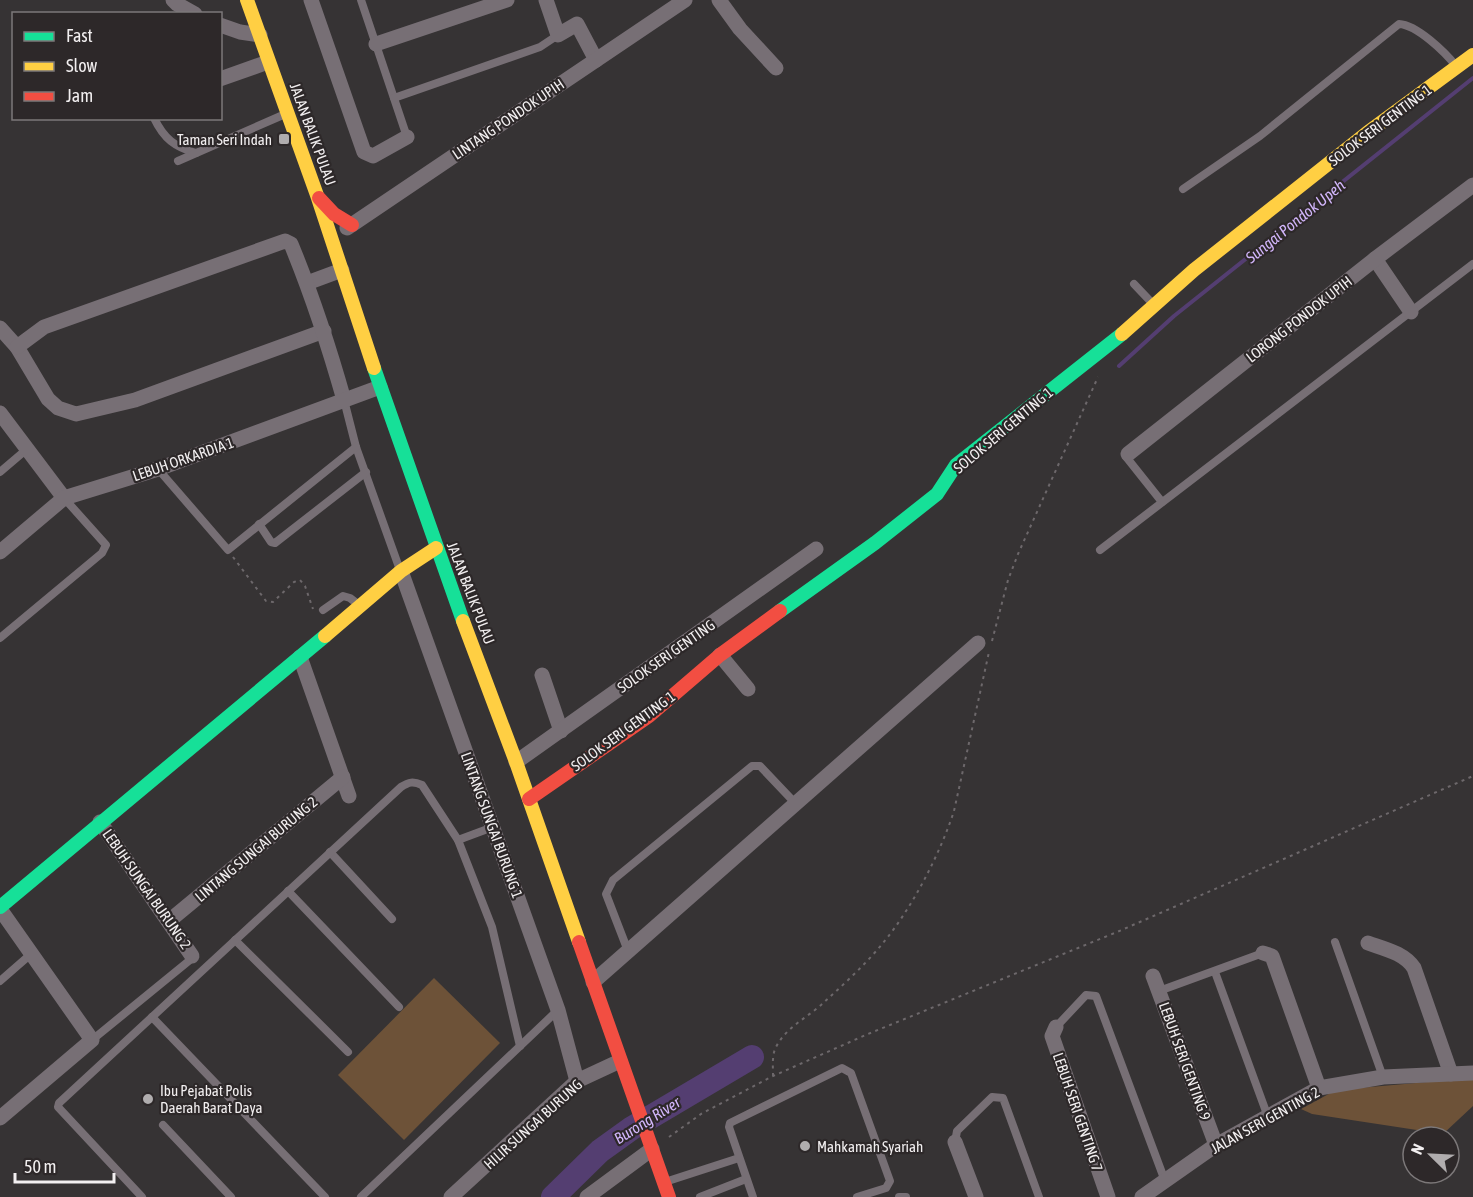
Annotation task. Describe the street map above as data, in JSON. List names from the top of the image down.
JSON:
{
  "streets": {
    "street": [
      "LINTANG PONDOK UPIH",
      "SOLOK SERI GENTING 1",
      "JALAN BALIK PULAU",
      "LORONG PONDOK UPIH",
      "LEBUH ORKARDIA 1",
      "SOLOK SERI GENTING",
      "LINTANG SUNGAI BURUNG 1",
      "LINTANG SUNGAI BURUNG 2",
      "LEBUH SUNGAI BURUNG 2",
      "LEBUH SERI GENTING 9",
      "LEBUH SERI GENTING 7",
      "JALAN SERI GENTING 2",
      "HILIR SUNGAI BURUNG"
    ]
  },
  "crossings": [
    ["LINTANG PONDOK UPIH", "JALAN BALIK PULAU"],
    ["SOLOK SERI GENTING 1", "JALAN BALIK PULAU"],
    ["JALAN BALIK PULAU", "LEBUH ORKARDIA 1"],
    ["JALAN BALIK PULAU", "SOLOK SERI GENTING"],
    ["JALAN BALIK PULAU", "HILIR SUNGAI BURUNG"],
    ["LINTANG SUNGAI BURUNG 1", "HILIR SUNGAI BURUNG"],
    ["LINTANG SUNGAI BURUNG 2", "LEBUH SUNGAI BURUNG 2"],
    ["LEBUH SERI GENTING 9", "JALAN SERI GENTING 2"]
  ],
  "water": ["Sungai Pondok Upeh", "Burong River"],
  "places": {
    "transit": ["Taman Seri Indah"],
    "other": ["Ibu Pejabat Polis Daerah Barat Daya", "Mahkamah Syariah"]
  },
  "legend": ["Fast", "Slow", "Jam"],
  "scale_bar": "50 m",
  "north": "top left"
}
